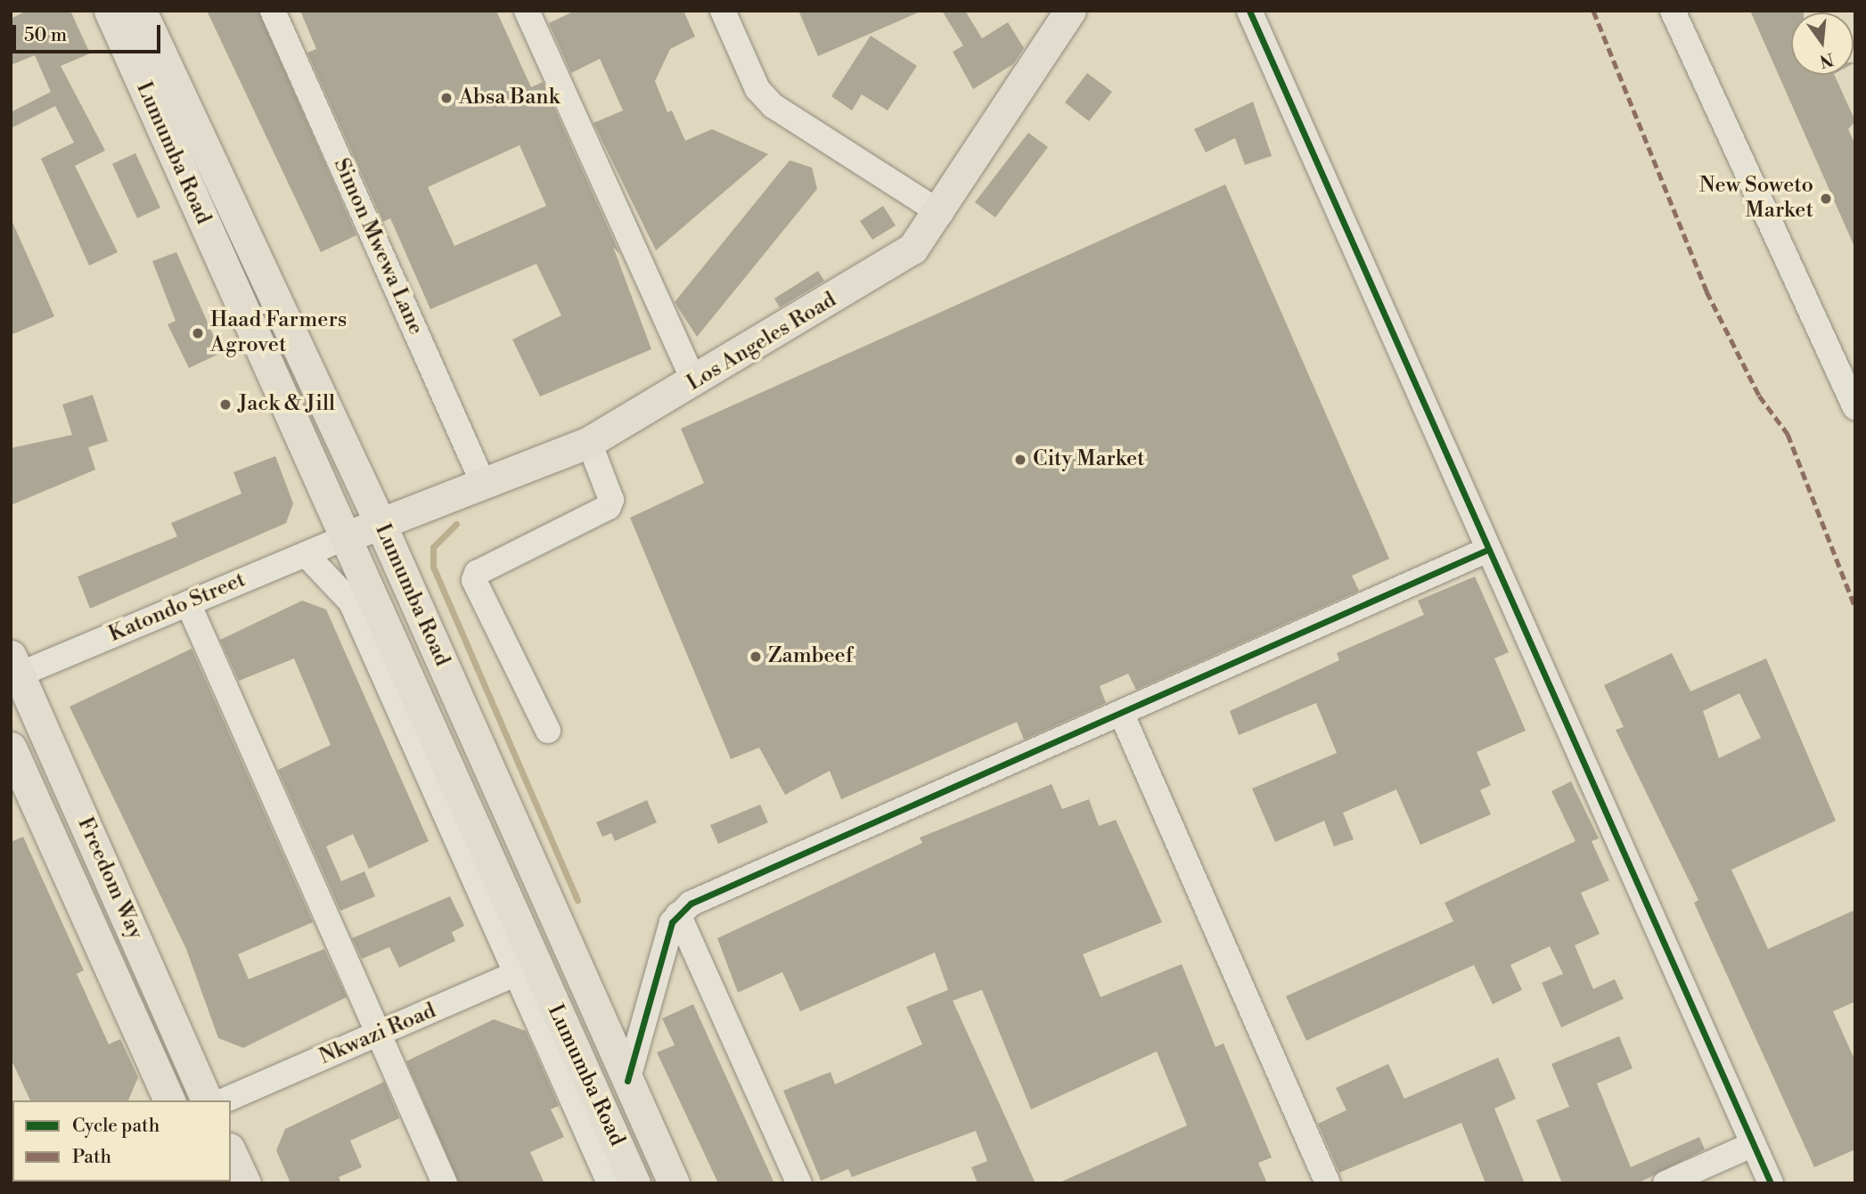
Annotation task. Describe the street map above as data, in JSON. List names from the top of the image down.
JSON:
{
  "streets": {
    "main road": ["Lumumba Road", "Los Angeles Road", "Freedom Way"],
    "street": ["Simon Mwewa Lane", "Katondo Street", "Nkwazi Road"]
  },
  "crossings": [
    ["Lumumba Road", "Los Angeles Road"],
    ["Lumumba Road", "Katondo Street"],
    ["Lumumba Road", "Nkwazi Road"],
    ["Simon Mwewa Lane", "Los Angeles Road"],
    ["Los Angeles Road", "Katondo Street"],
    ["Katondo Street", "Freedom Way"]
  ],
  "places": [
    "Absa Bank",
    "New Soweto Market",
    "Haad Farmers Agrovet",
    "Jack & Jill",
    "City Market",
    "Zambeef"
  ],
  "legend": ["Cycle path", "Path"],
  "scale_bar": "50 m",
  "north": "bottom"
}
